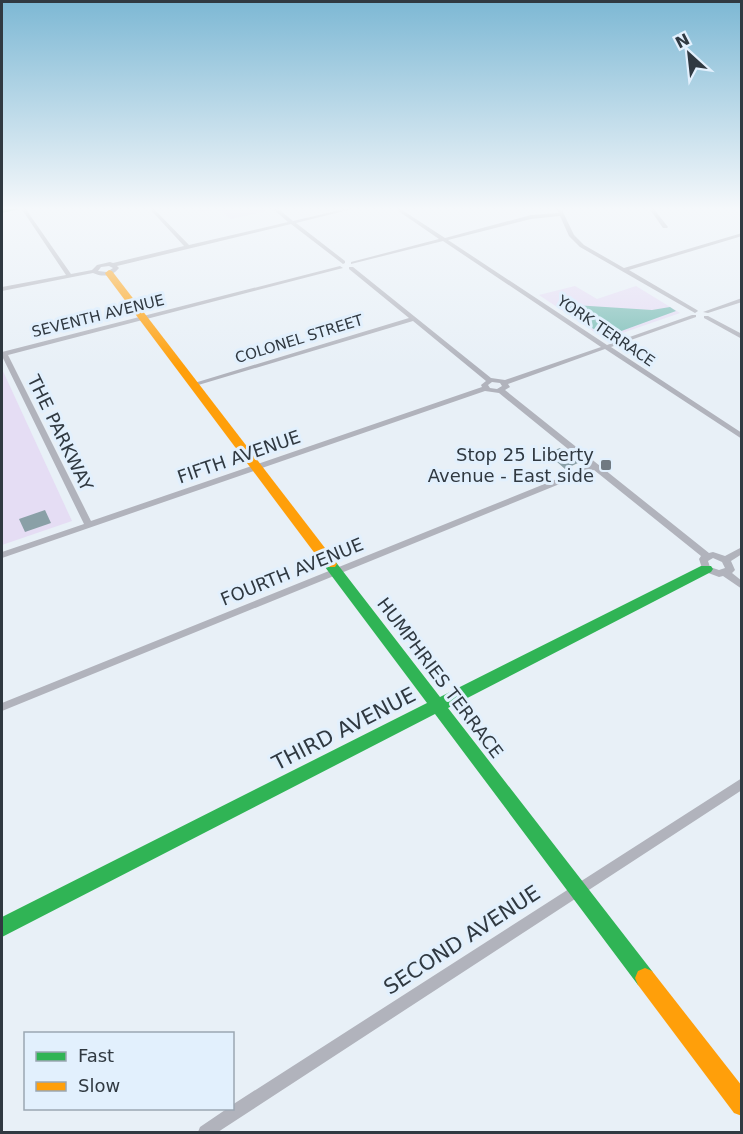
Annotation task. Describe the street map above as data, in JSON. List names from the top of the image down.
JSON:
{
  "streets": {
    "street": [
      "SEVENTH AVENUE",
      "YORK TERRACE",
      "COLONEL STREET",
      "THE PARKWAY",
      "FIFTH AVENUE",
      "FOURTH AVENUE",
      "HUMPHRIES TERRACE",
      "THIRD AVENUE",
      "SECOND AVENUE"
    ]
  },
  "crossings": [
    ["SEVENTH AVENUE", "THE PARKWAY"],
    ["SEVENTH AVENUE", "HUMPHRIES TERRACE"],
    ["COLONEL STREET", "HUMPHRIES TERRACE"],
    ["THE PARKWAY", "FIFTH AVENUE"],
    ["FIFTH AVENUE", "HUMPHRIES TERRACE"],
    ["FOURTH AVENUE", "HUMPHRIES TERRACE"],
    ["HUMPHRIES TERRACE", "THIRD AVENUE"],
    ["HUMPHRIES TERRACE", "SECOND AVENUE"]
  ],
  "places": {
    "transit": ["Stop 25 Liberty Avenue - East side"]
  },
  "legend": ["Fast", "Slow"],
  "north": "top left"
}
